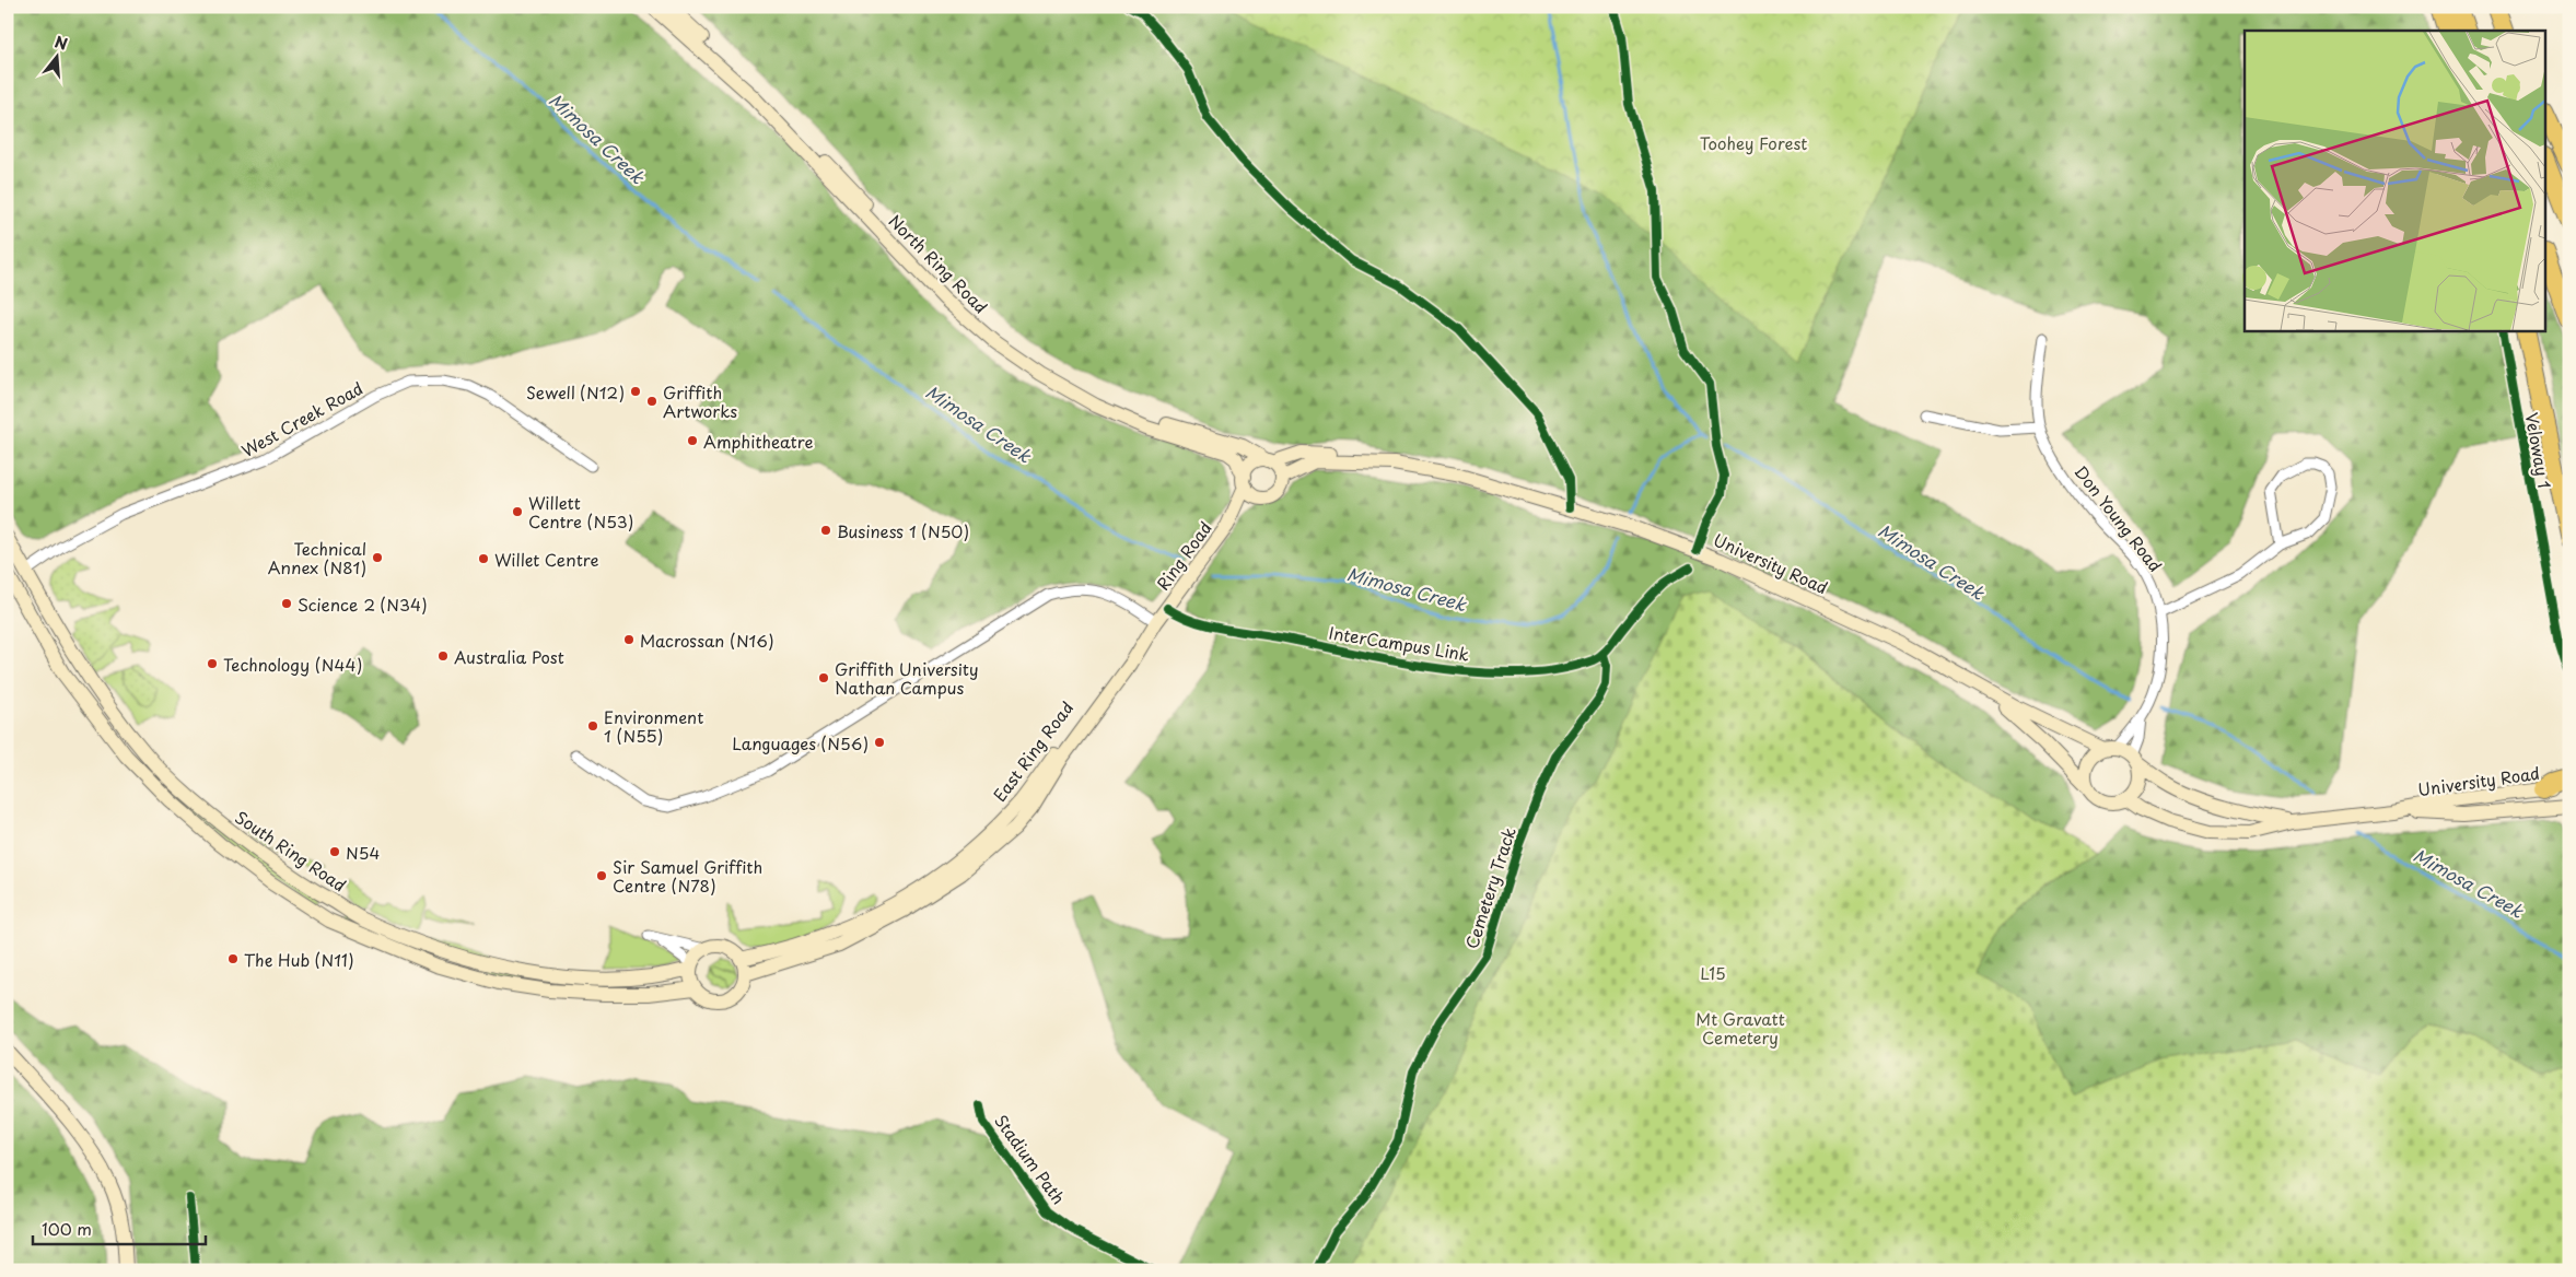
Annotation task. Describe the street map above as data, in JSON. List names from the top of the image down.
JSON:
{
  "streets": {
    "street": [
      "North Ring Road",
      "West Creek Road",
      "Don Young Road",
      "Ring Road",
      "University Road",
      "East Ring Road",
      "South Ring Road"
    ],
    "cycle path": [
      "Veloway 1",
      "InterCampus Link",
      "Cemetery Track",
      "Stadium Path"
    ]
  },
  "crossings": [
    ["North Ring Road", "Ring Road"],
    ["North Ring Road", "University Road"],
    ["West Creek Road", "South Ring Road"],
    ["Don Young Road", "University Road"],
    ["Ring Road", "University Road"],
    ["Ring Road", "East Ring Road"],
    ["East Ring Road", "South Ring Road"]
  ],
  "water": ["Mimosa Creek"],
  "parks": ["Toohey Forest", "L15", "Mt Gravatt Cemetery"],
  "places": [
    "Sewell (N12)",
    "Griffith Artworks",
    "Amphitheatre",
    "Willett Centre (N53)",
    "Business 1 (N50)",
    "Technical Annex (N81)",
    "Willet Centre",
    "Science 2 (N34)",
    "Macrossan (N16)",
    "Australia Post",
    "Technology (N44)",
    "Griffith University Nathan Campus",
    "Environment 1 (N55)",
    "Languages (N56)",
    "N54",
    "Sir Samuel Griffith Centre (N78)",
    "The Hub (N11)"
  ],
  "scale_bar": "100 m",
  "north": "top"
}
